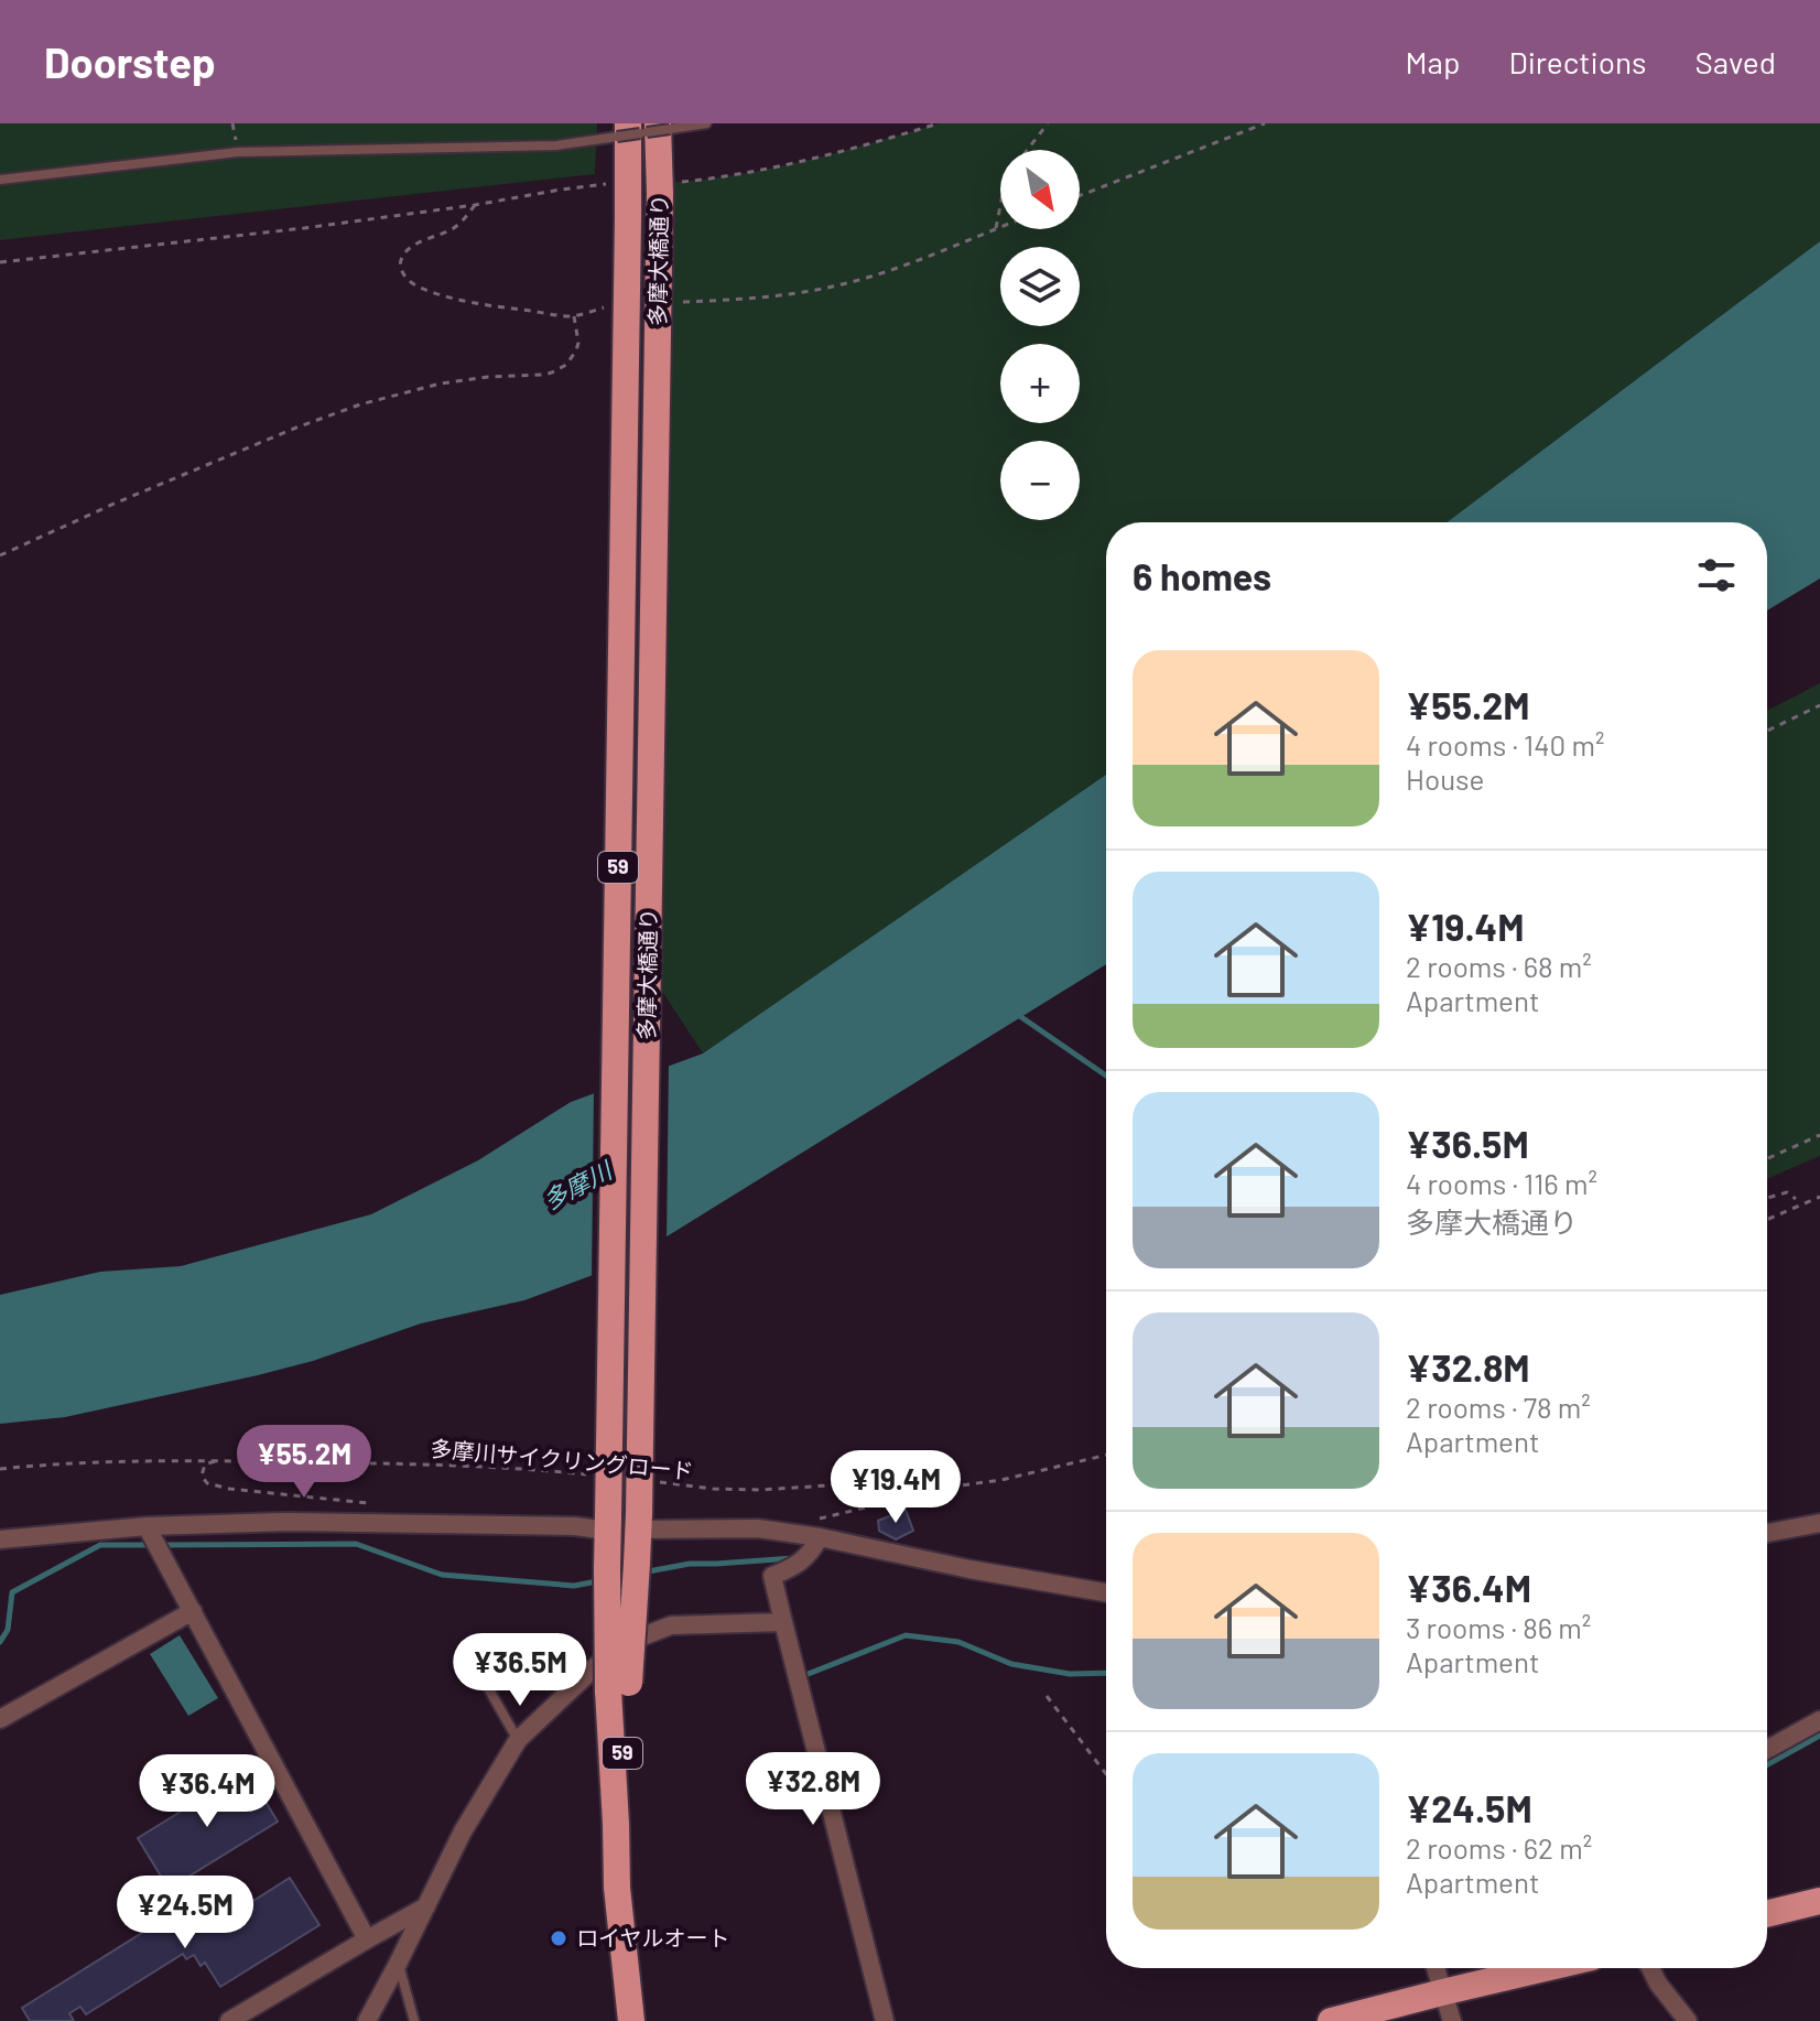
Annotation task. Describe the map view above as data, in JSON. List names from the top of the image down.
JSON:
{
  "streets": {
    "main road": ["多摩大橋通り", "59"],
    "path": ["多摩川サイクリングロード"]
  },
  "water": ["多摩川"],
  "places": ["ロイヤルオート"],
  "north": "bottom right",
  "page": {
    "header": "Doorstep",
    "nav": ["Map", "Directions", "Saved"],
    "map_buttons": ["+", "−"],
    "heading": "6 homes",
    "list": [
      {
        "name": "¥55.2M",
        "note": "4 rooms · 140 m² · House"
      },
      {
        "name": "¥19.4M",
        "note": "2 rooms · 68 m² · Apartment"
      },
      {
        "name": "¥36.5M",
        "note": "4 rooms · 116 m² · 多摩大橋通り"
      },
      {
        "name": "¥32.8M",
        "note": "2 rooms · 78 m² · Apartment"
      },
      {
        "name": "¥36.4M",
        "note": "3 rooms · 86 m² · Apartment"
      },
      {
        "name": "¥24.5M",
        "note": "2 rooms · 62 m² · Apartment"
      }
    ],
    "price": [
      "¥55.2M",
      "¥19.4M",
      "¥36.5M",
      "¥32.8M",
      "¥36.4M",
      "¥24.5M"
    ]
  }
}
